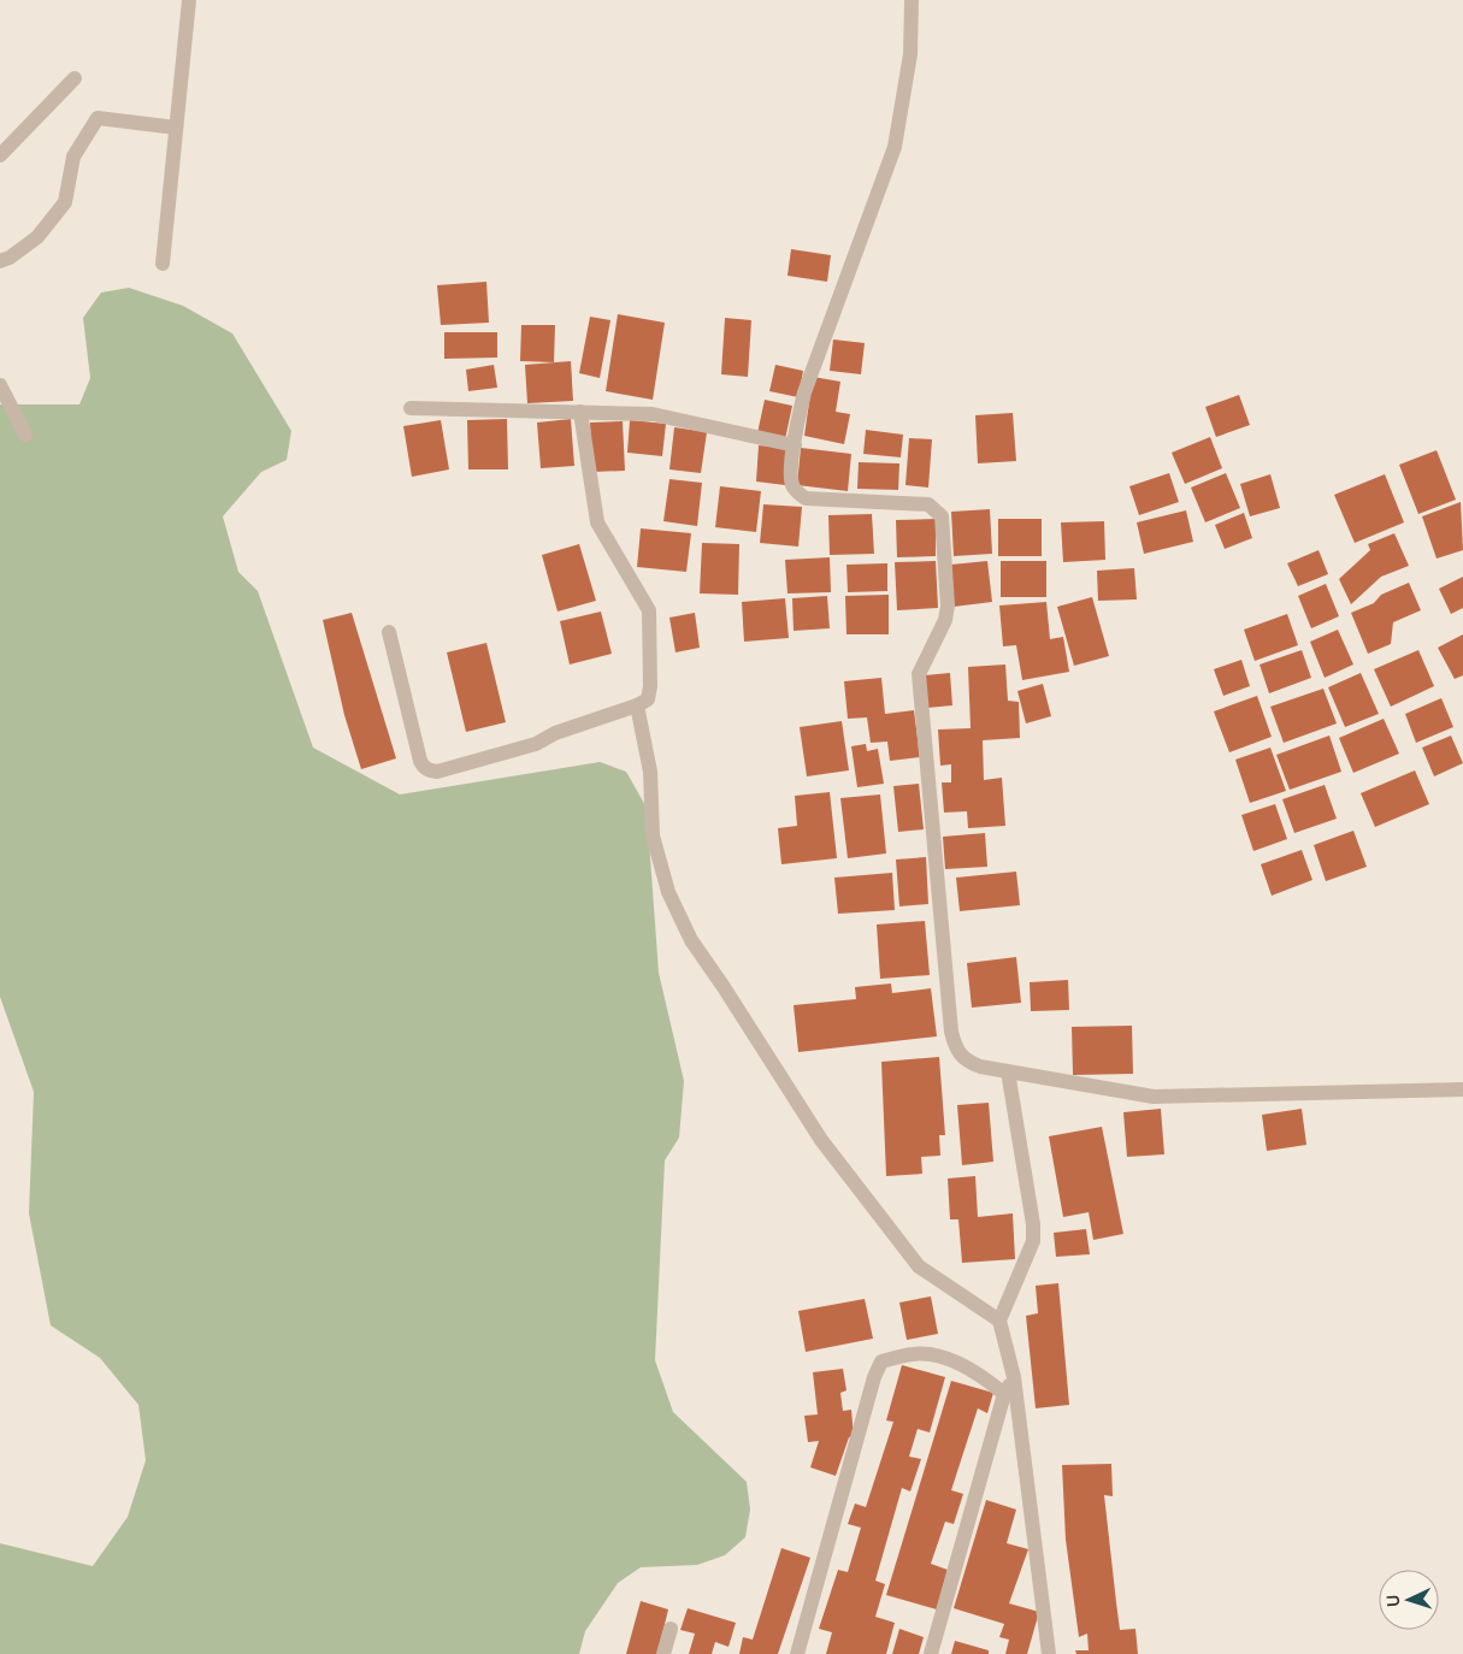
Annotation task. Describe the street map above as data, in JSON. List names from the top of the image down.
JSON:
{
  "north": "left"
}
